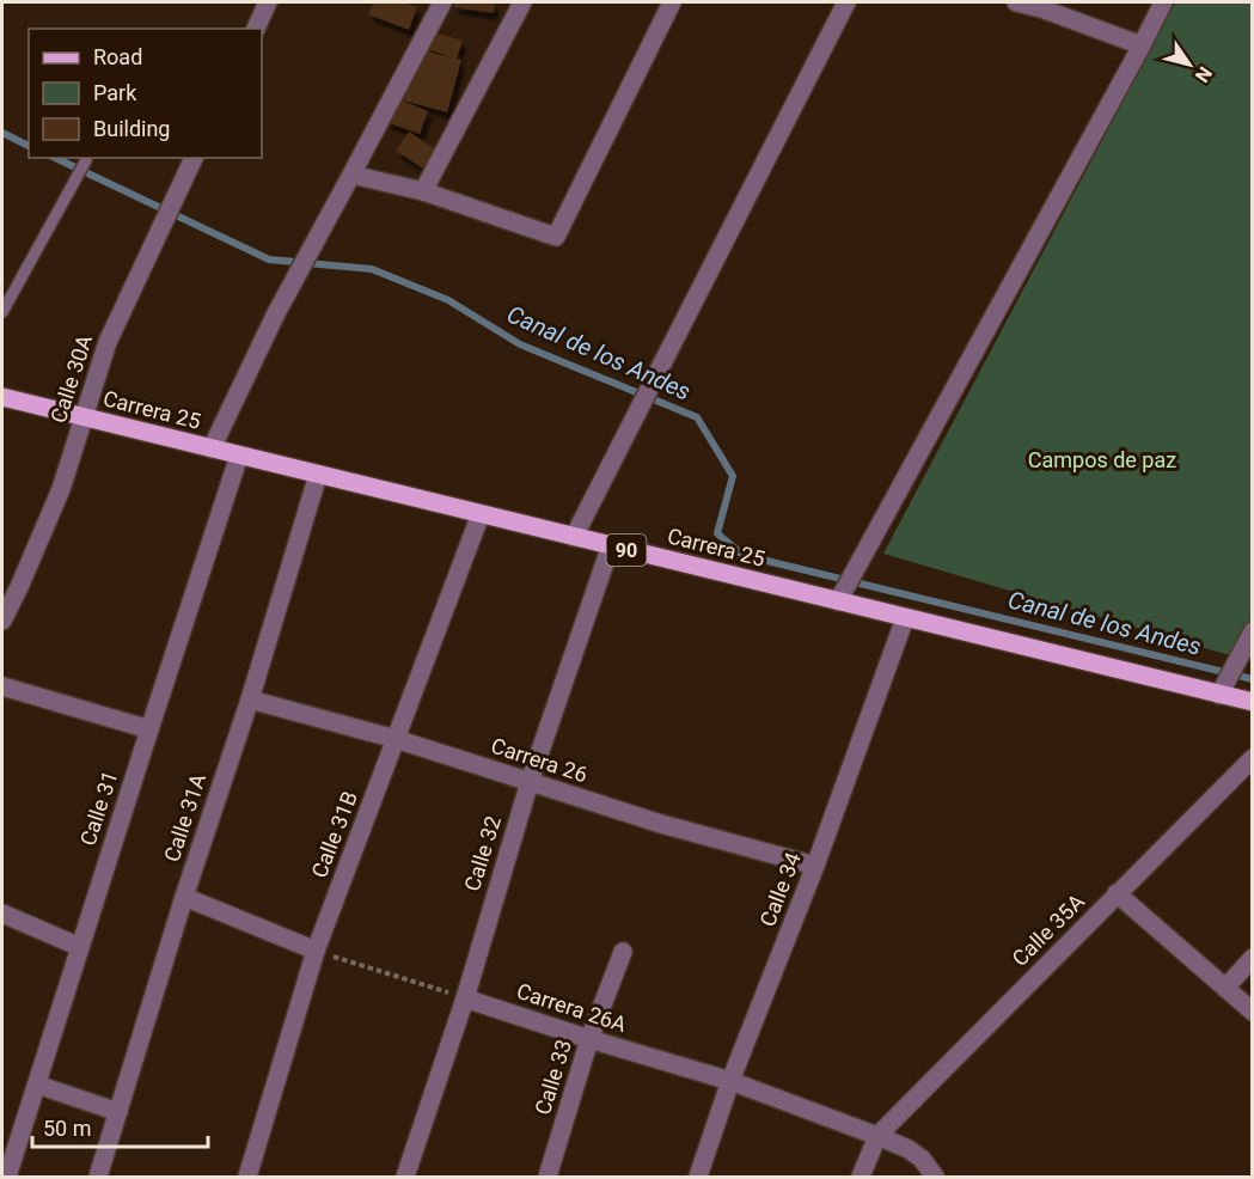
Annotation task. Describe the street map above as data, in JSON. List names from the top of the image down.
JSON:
{
  "streets": {
    "main road": ["Carrera 25", "90"],
    "street": [
      "Calle 30A",
      "Carrera 26",
      "Calle 31",
      "Calle 31A",
      "Calle 31B",
      "Calle 32",
      "Calle 34",
      "Calle 35A",
      "Carrera 26A",
      "Calle 33"
    ]
  },
  "crossings": [
    ["Calle 30A", "Carrera 25"],
    ["Carrera 25", "Calle 31"],
    ["Carrera 25", "Calle 31A"],
    ["Carrera 25", "Calle 31B"],
    ["Carrera 25", "Calle 32"],
    ["Carrera 25", "Calle 34"],
    ["Carrera 26", "Calle 31A"],
    ["Carrera 26", "Calle 31B"],
    ["Carrera 26", "Calle 32"],
    ["Carrera 26", "Calle 34"],
    ["Calle 32", "Carrera 26A"],
    ["Calle 34", "Carrera 26A"],
    ["Calle 35A", "Carrera 26A"],
    ["Carrera 26A", "Calle 33"]
  ],
  "water": ["Canal de los Andes"],
  "parks": ["Campos de paz"],
  "legend": ["Road", "Park", "Building"],
  "scale_bar": "50 m",
  "north": "bottom right"
}
